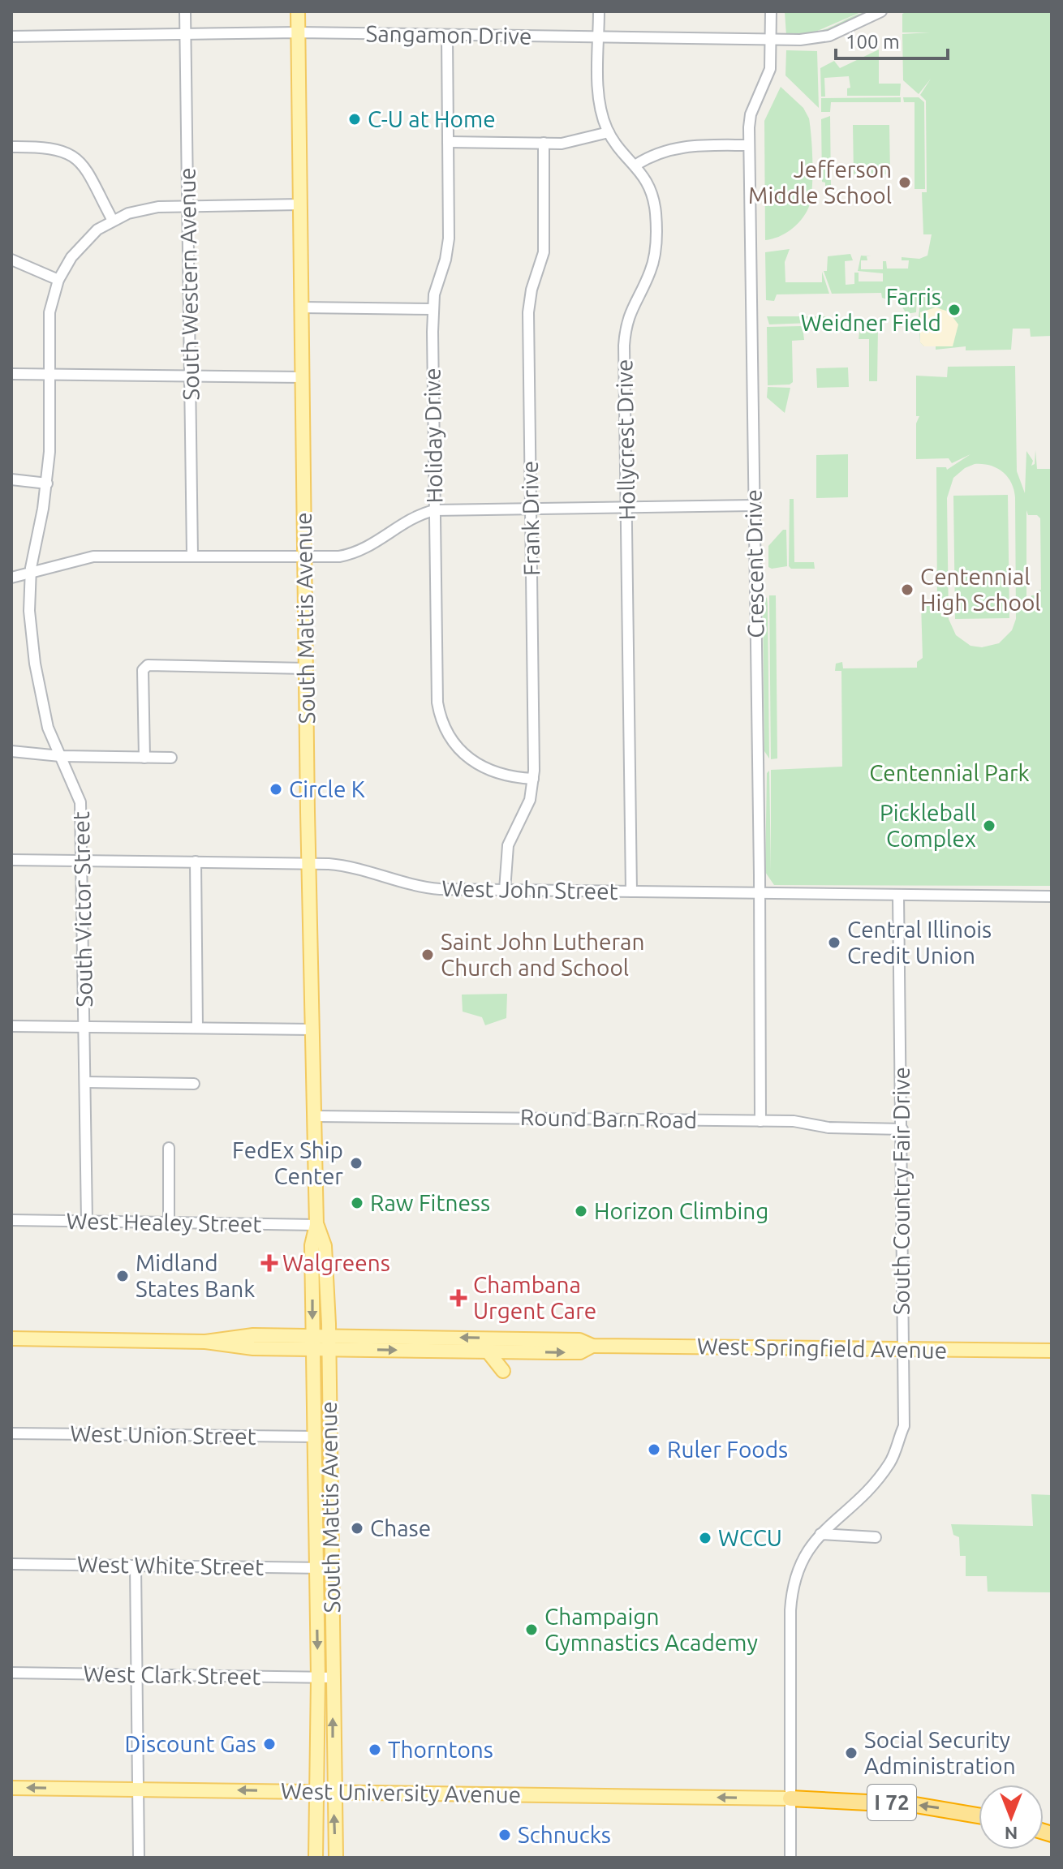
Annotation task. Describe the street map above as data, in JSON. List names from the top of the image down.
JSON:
{
  "streets": {
    "highway": ["I 72"],
    "main road": ["South Mattis Avenue", "West Springfield Avenue", "West University Avenue"],
    "street": [
      "Sangamon Drive",
      "South Western Avenue",
      "Holiday Drive",
      "Hollycrest Drive",
      "Frank Drive",
      "Crescent Drive",
      "West John Street",
      "South Victor Street",
      "Round Barn Road",
      "South Country Fair Drive",
      "West Healey Street",
      "West Union Street",
      "West White Street",
      "West Clark Street"
    ]
  },
  "crossings": [
    ["Sangamon Drive", "South Western Avenue"],
    ["Sangamon Drive", "Holiday Drive"],
    ["Sangamon Drive", "Hollycrest Drive"],
    ["Sangamon Drive", "Crescent Drive"],
    ["Sangamon Drive", "South Mattis Avenue"],
    ["South Western Avenue", "South Victor Street"],
    ["Holiday Drive", "Frank Drive"],
    ["Hollycrest Drive", "West John Street"],
    ["Frank Drive", "West John Street"],
    ["Crescent Drive", "West John Street"],
    ["Crescent Drive", "Round Barn Road"],
    ["South Mattis Avenue", "West John Street"],
    ["South Mattis Avenue", "South Victor Street"],
    ["South Mattis Avenue", "Round Barn Road"],
    ["South Mattis Avenue", "West Healey Street"],
    ["South Mattis Avenue", "West Springfield Avenue"],
    ["South Mattis Avenue", "West Union Street"],
    ["South Mattis Avenue", "West White Street"],
    ["South Mattis Avenue", "West Clark Street"],
    ["South Mattis Avenue", "West University Avenue"],
    ["West John Street", "South Victor Street"],
    ["West John Street", "South Country Fair Drive"],
    ["South Victor Street", "West Healey Street"],
    ["Round Barn Road", "South Country Fair Drive"],
    ["South Country Fair Drive", "West Springfield Avenue"],
    ["South Country Fair Drive", "West University Avenue"],
    ["South Country Fair Drive", "I 72"],
    ["West University Avenue", "I 72"]
  ],
  "one_way": ["West University Avenue"],
  "parks": ["Centennial Park"],
  "places": {
    "other": [
      "C-U at Home",
      "Jefferson Middle School",
      "Farris Weidner Field",
      "Centennial High School",
      "Circle K",
      "Pickleball Complex",
      "Central Illinois Credit Union",
      "Saint John Lutheran Church and School",
      "FedEx Ship Center",
      "Raw Fitness",
      "Horizon Climbing",
      "Midland States Bank",
      "Ruler Foods",
      "Chase",
      "WCCU",
      "Champaign Gymnastics Academy",
      "Discount Gas",
      "Thorntons",
      "Social Security Administration",
      "Schnucks"
    ],
    "health": ["Walgreens", "Chambana Urgent Care"]
  },
  "scale_bar": "100 m",
  "north": "bottom"
}
